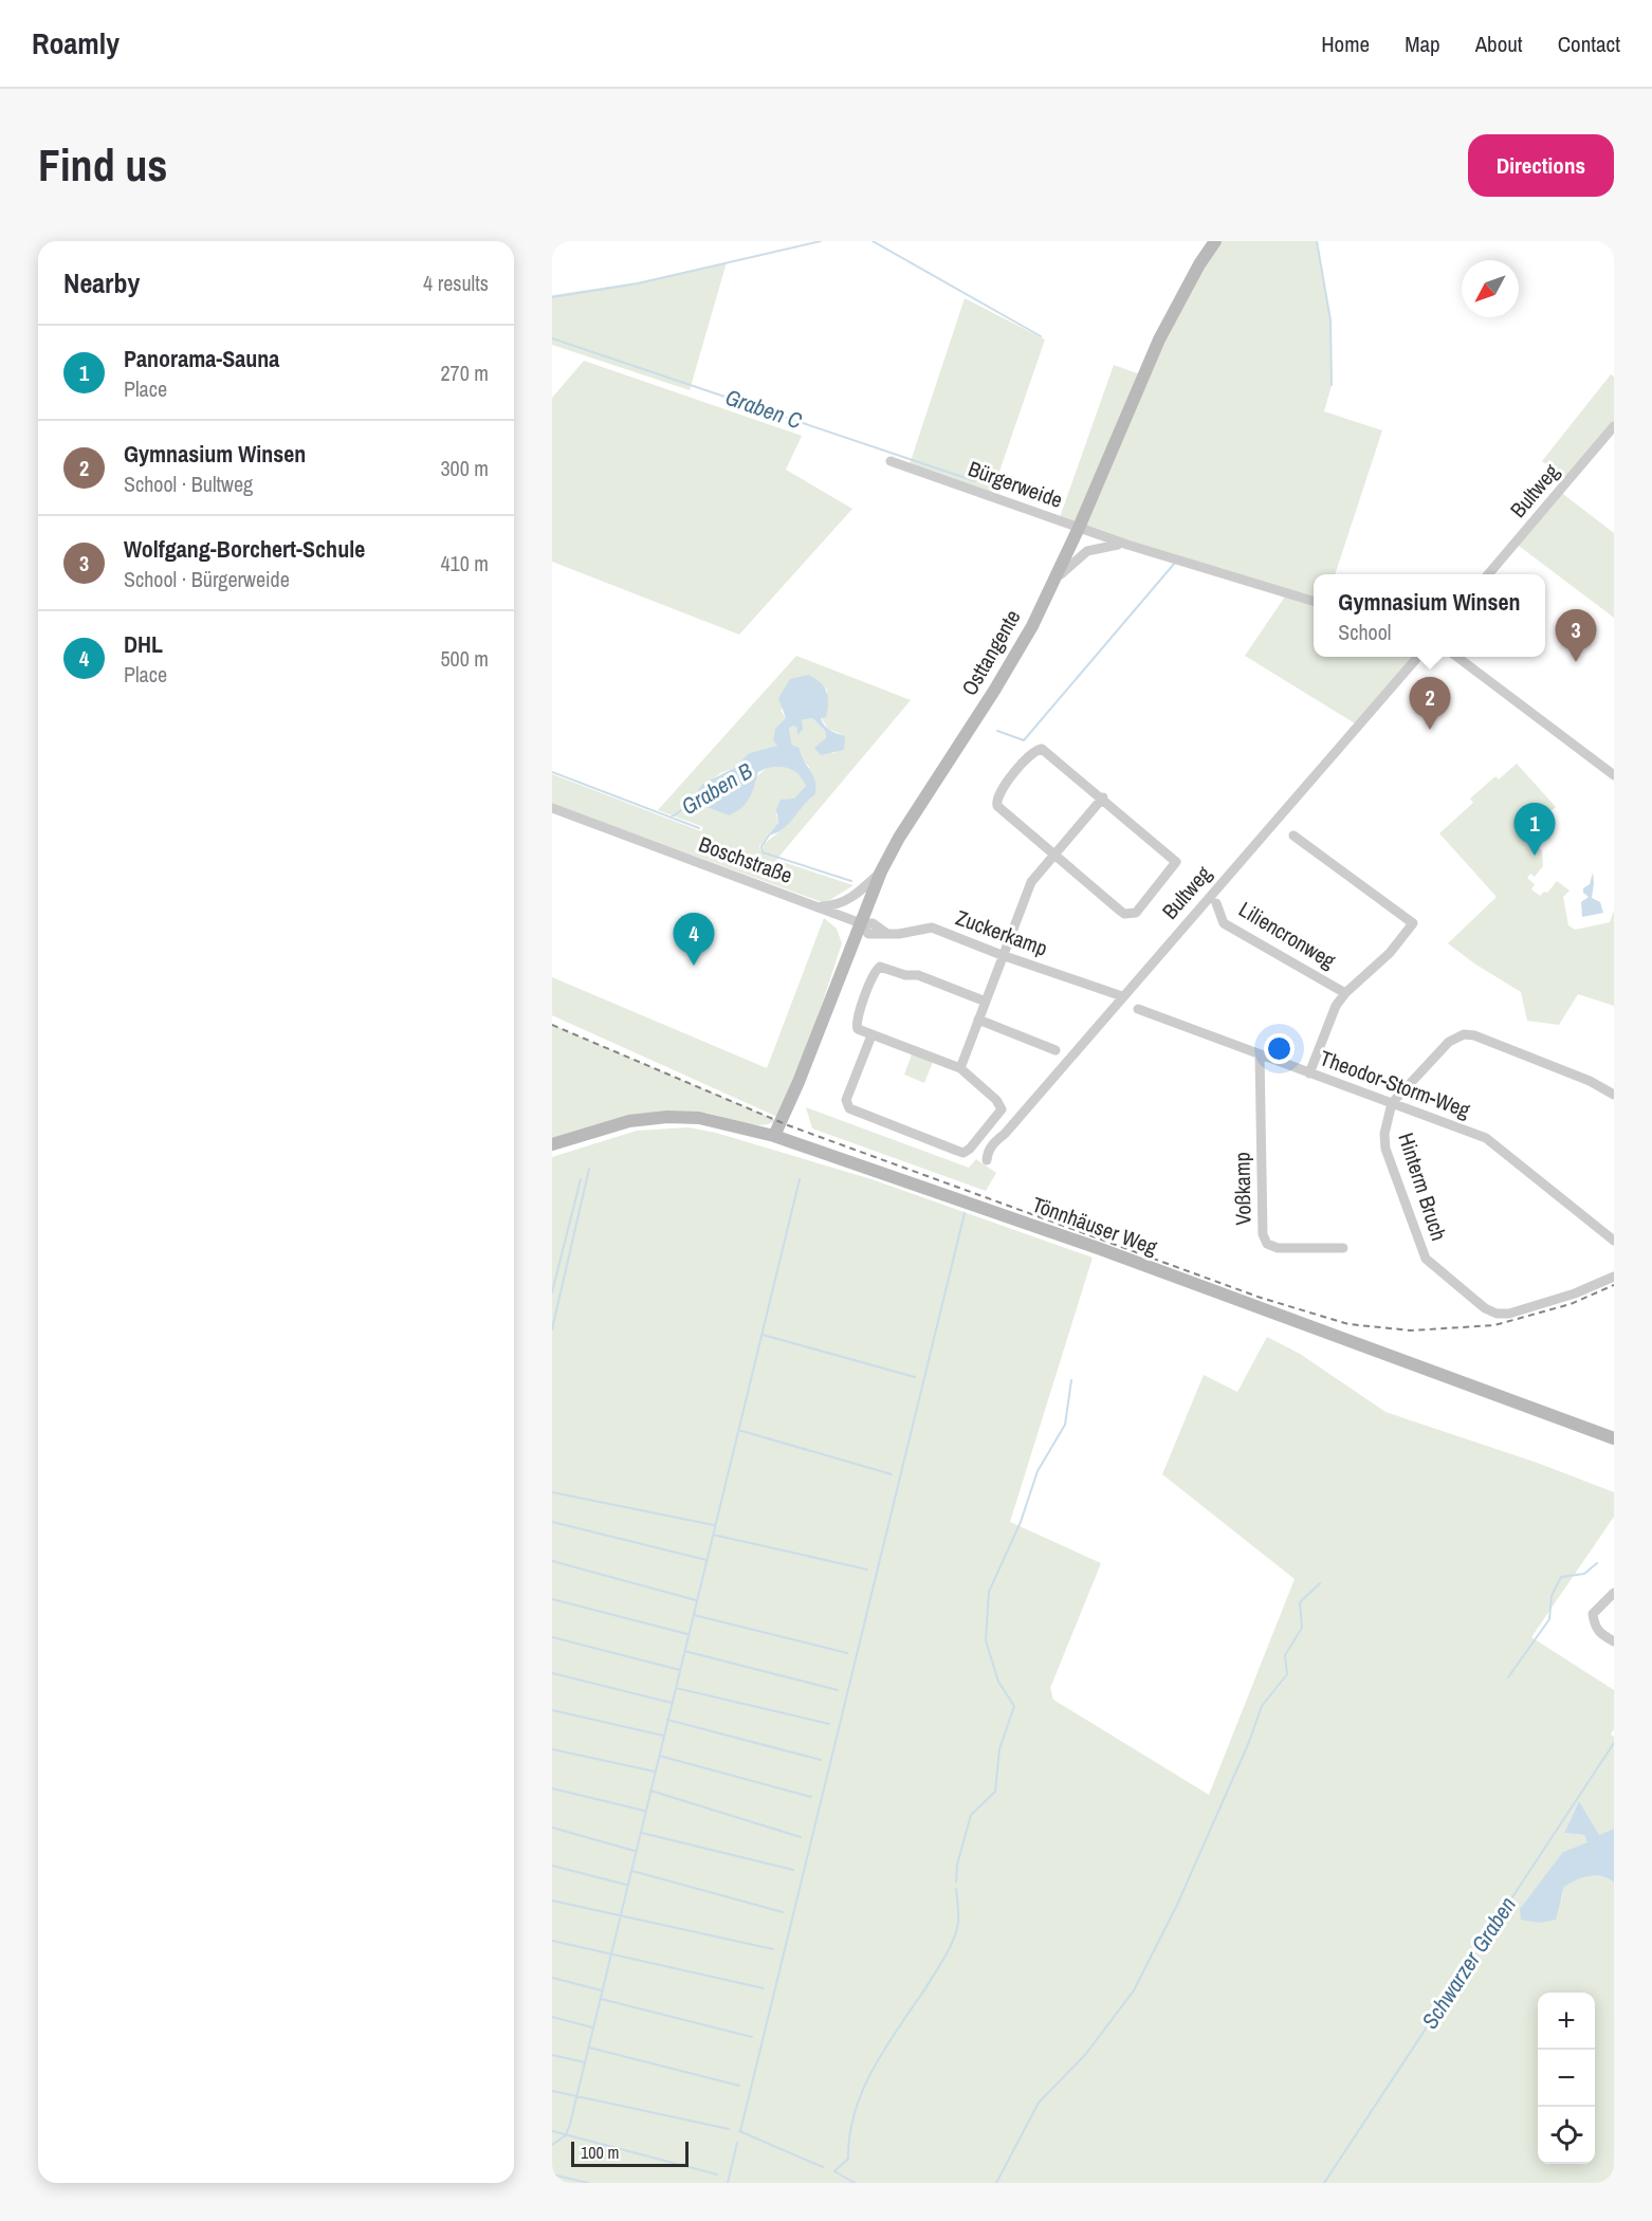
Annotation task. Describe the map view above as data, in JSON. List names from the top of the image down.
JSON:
{
  "streets": {
    "main road": ["Osttangente", "Tönnhäuser Weg"],
    "street": [
      "Bürgerweide",
      "Bultweg",
      "Boschstraße",
      "Zuckerkamp",
      "Liliencronweg",
      "Theodor-Storm-Weg",
      "Hinterm Bruch",
      "Voßkamp"
    ]
  },
  "crossings": [
    ["Bürgerweide", "Osttangente"],
    ["Bultweg", "Zuckerkamp"],
    ["Osttangente", "Boschstraße"],
    ["Osttangente", "Zuckerkamp"],
    ["Osttangente", "Tönnhäuser Weg"],
    ["Boschstraße", "Zuckerkamp"],
    ["Theodor-Storm-Weg", "Hinterm Bruch"],
    ["Theodor-Storm-Weg", "Voßkamp"]
  ],
  "water": ["Graben C", "Graben B", "Schwarzer Graben"],
  "scale_bar": "100 m",
  "north": "bottom left",
  "page": {
    "header": "Roamly",
    "nav": [
      "Home",
      "Map",
      "About",
      "Contact"
    ],
    "buttons": "Directions",
    "title": "Find us",
    "heading": ["Nearby", "4 results"],
    "list": [
      {
        "mark": "1",
        "name": "Panorama-Sauna",
        "note": "Place",
        "value": "270 m"
      },
      {
        "mark": "2",
        "name": "Gymnasium Winsen",
        "note": "School · Bultweg",
        "value": "300 m"
      },
      {
        "mark": "3",
        "name": "Wolfgang-Borchert-Schule",
        "note": "School · Bürgerweide",
        "value": "410 m"
      },
      {
        "mark": "4",
        "name": "DHL",
        "note": "Place",
        "value": "500 m"
      }
    ],
    "popup": ["Gymnasium Winsen", "School"],
    "pins": [
      "3",
      "2",
      "1",
      "4"
    ],
    "map_buttons": ["+", "−"],
    "scale": "100 m"
  }
}
